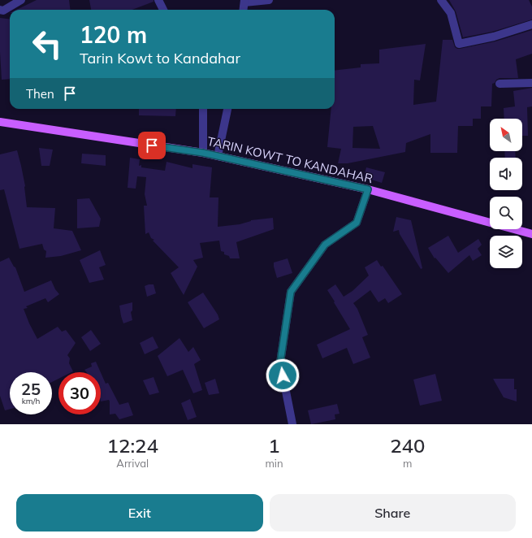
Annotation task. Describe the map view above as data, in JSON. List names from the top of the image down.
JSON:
{
  "streets": {
    "main road": ["TARIN KOWT TO KANDAHAR"]
  },
  "north": "top left",
  "page": {
    "turn": ["120 m", "Tarin Kowt to Kandahar"],
    "then": "Then",
    "speed": "25 km/h",
    "limit": "30",
    "eta": [
      "12:24",
      "Arrival",
      "1",
      "min",
      "240",
      "m"
    ],
    "buttons": ["Exit", "Share"]
  }
}
